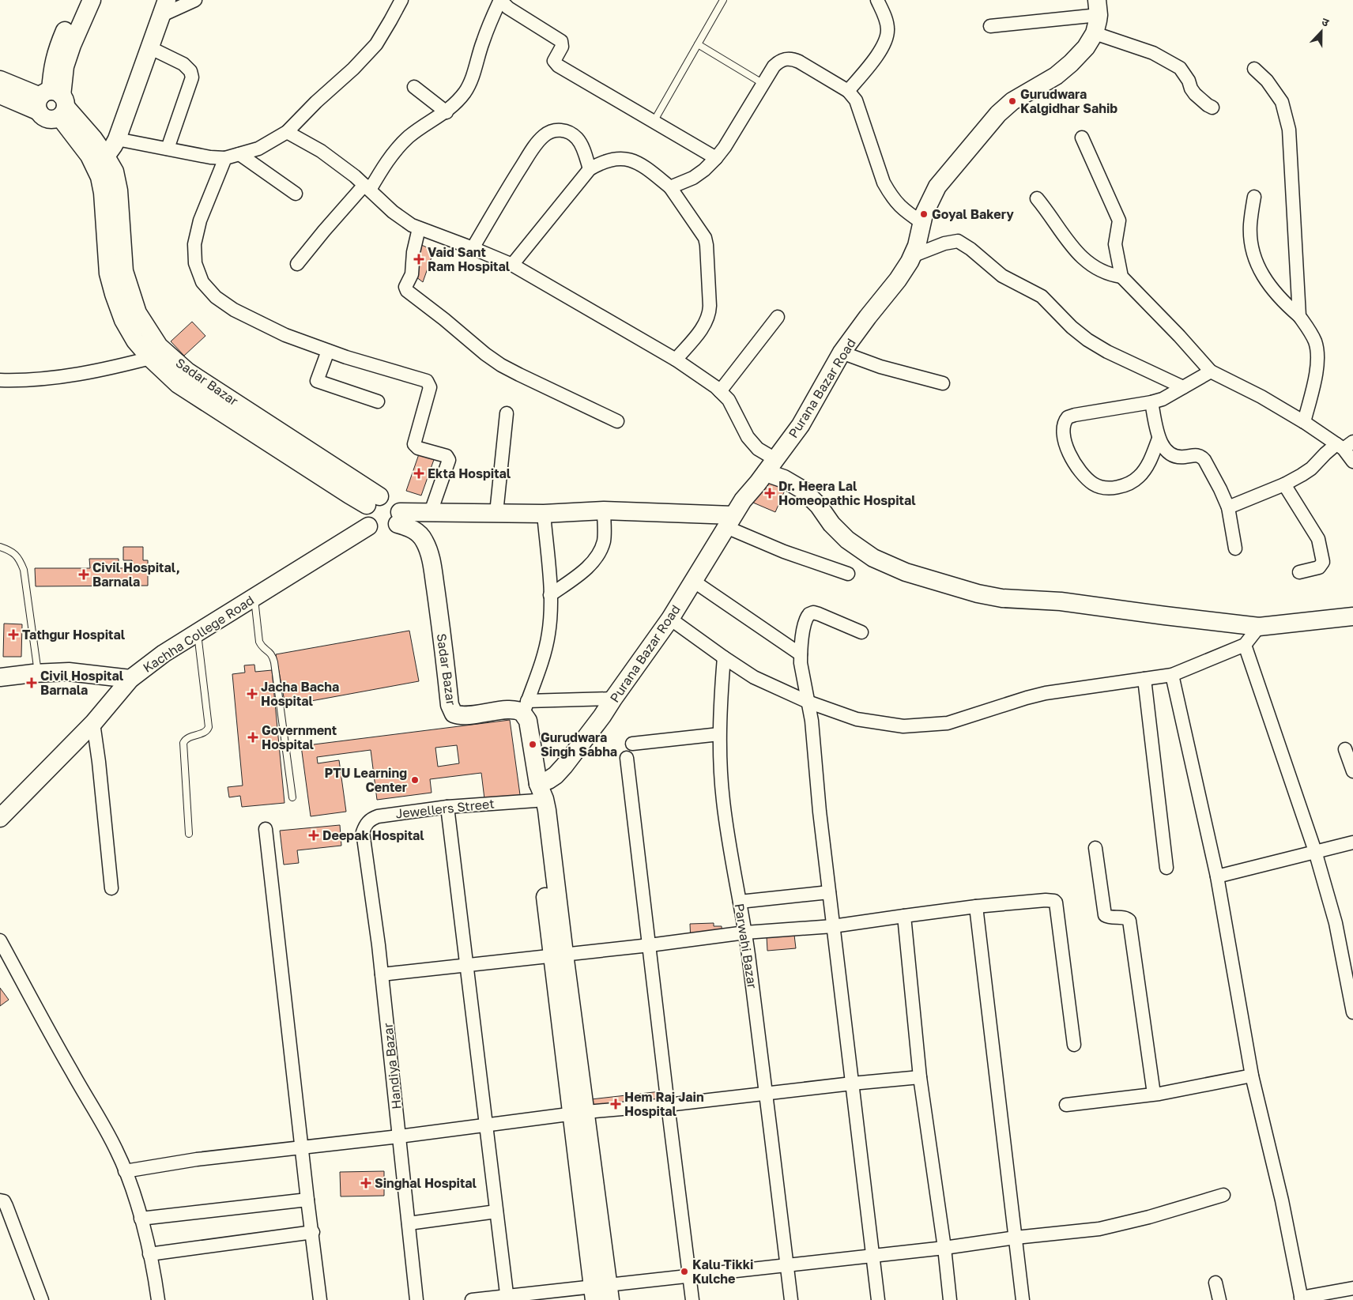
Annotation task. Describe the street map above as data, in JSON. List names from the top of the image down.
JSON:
{
  "streets": {
    "street": [
      "Sadar Bazar",
      "Purana Bazar Road",
      "Kachha College Road",
      "Jewellers Street",
      "Parwahi Bazar",
      "Handiya Bazar"
    ]
  },
  "crossings": [
    ["Sadar Bazar", "Kachha College Road"],
    ["Purana Bazar Road", "Jewellers Street"],
    ["Jewellers Street", "Handiya Bazar"]
  ],
  "places": {
    "other": [
      "Gurudwara Kalgidhar Sahib",
      "Goyal Bakery",
      "Gurudwara Singh Sabha",
      "PTU Learning Center",
      "Kalu Tikki Kulche"
    ],
    "health": [
      "Vaid Sant Ram Hospital",
      "Ekta Hospital",
      "Dr. Heera Lal Homeopathic Hospital",
      "Civil Hospital, Barnala",
      "Tathgur Hospital",
      "Civil Hospital Barnala",
      "Jacha Bacha Hospital",
      "Government Hospital",
      "Deepak Hospital",
      "Hem Raj Jain Hospital",
      "Singhal Hospital"
    ]
  },
  "north": "top"
}
